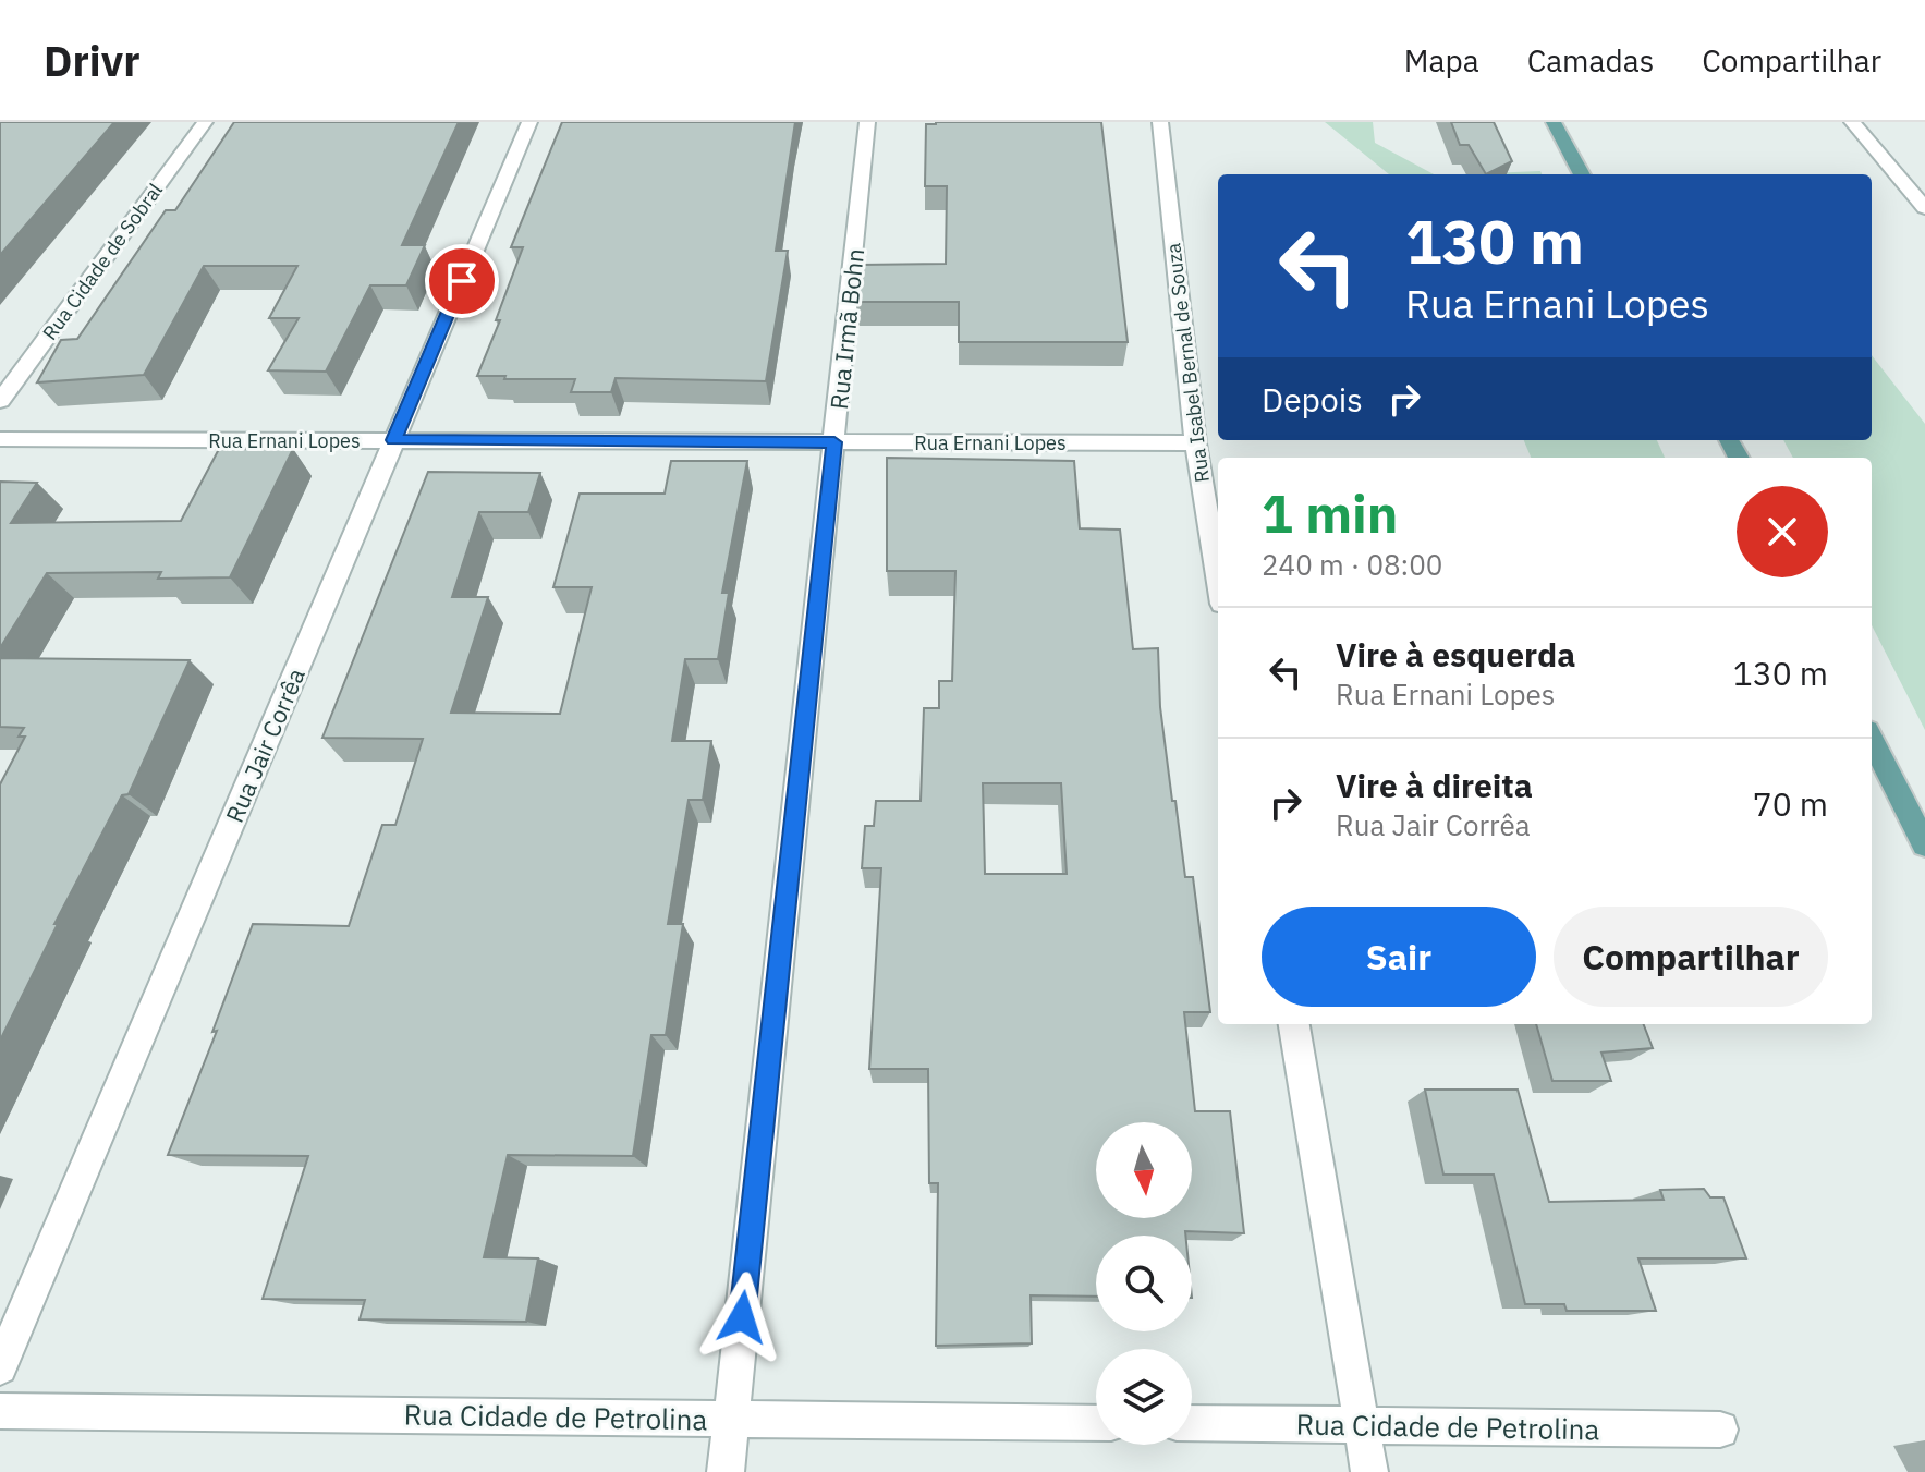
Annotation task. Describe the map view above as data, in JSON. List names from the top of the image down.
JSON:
{
  "streets": {
    "street": [
      "Rua Cidade de Sobral",
      "Rua Irmã Bohn",
      "Rua Isabel Bernal de Souza",
      "Rua Ernani Lopes",
      "Rua Jair Corrêa",
      "Rua Cidade de Petrolina"
    ]
  },
  "crossings": [
    ["Rua Irmã Bohn", "Rua Ernani Lopes"],
    ["Rua Irmã Bohn", "Rua Cidade de Petrolina"],
    ["Rua Isabel Bernal de Souza", "Rua Ernani Lopes"],
    ["Rua Ernani Lopes", "Rua Jair Corrêa"]
  ],
  "north": "bottom",
  "page": {
    "header": "Drivr",
    "nav": ["Mapa", "Camadas", "Compartilhar"],
    "turn": ["130 m", "Rua Ernani Lopes"],
    "then": "Depois",
    "heading": ["1 min", "240 m · 08:00"],
    "list": [
      {
        "name": "Vire à esquerda",
        "note": "Rua Ernani Lopes",
        "value": "130 m"
      },
      {
        "name": "Vire à direita",
        "note": "Rua Jair Corrêa",
        "value": "70 m"
      }
    ],
    "buttons": ["Sair", "Compartilhar"]
  }
}
